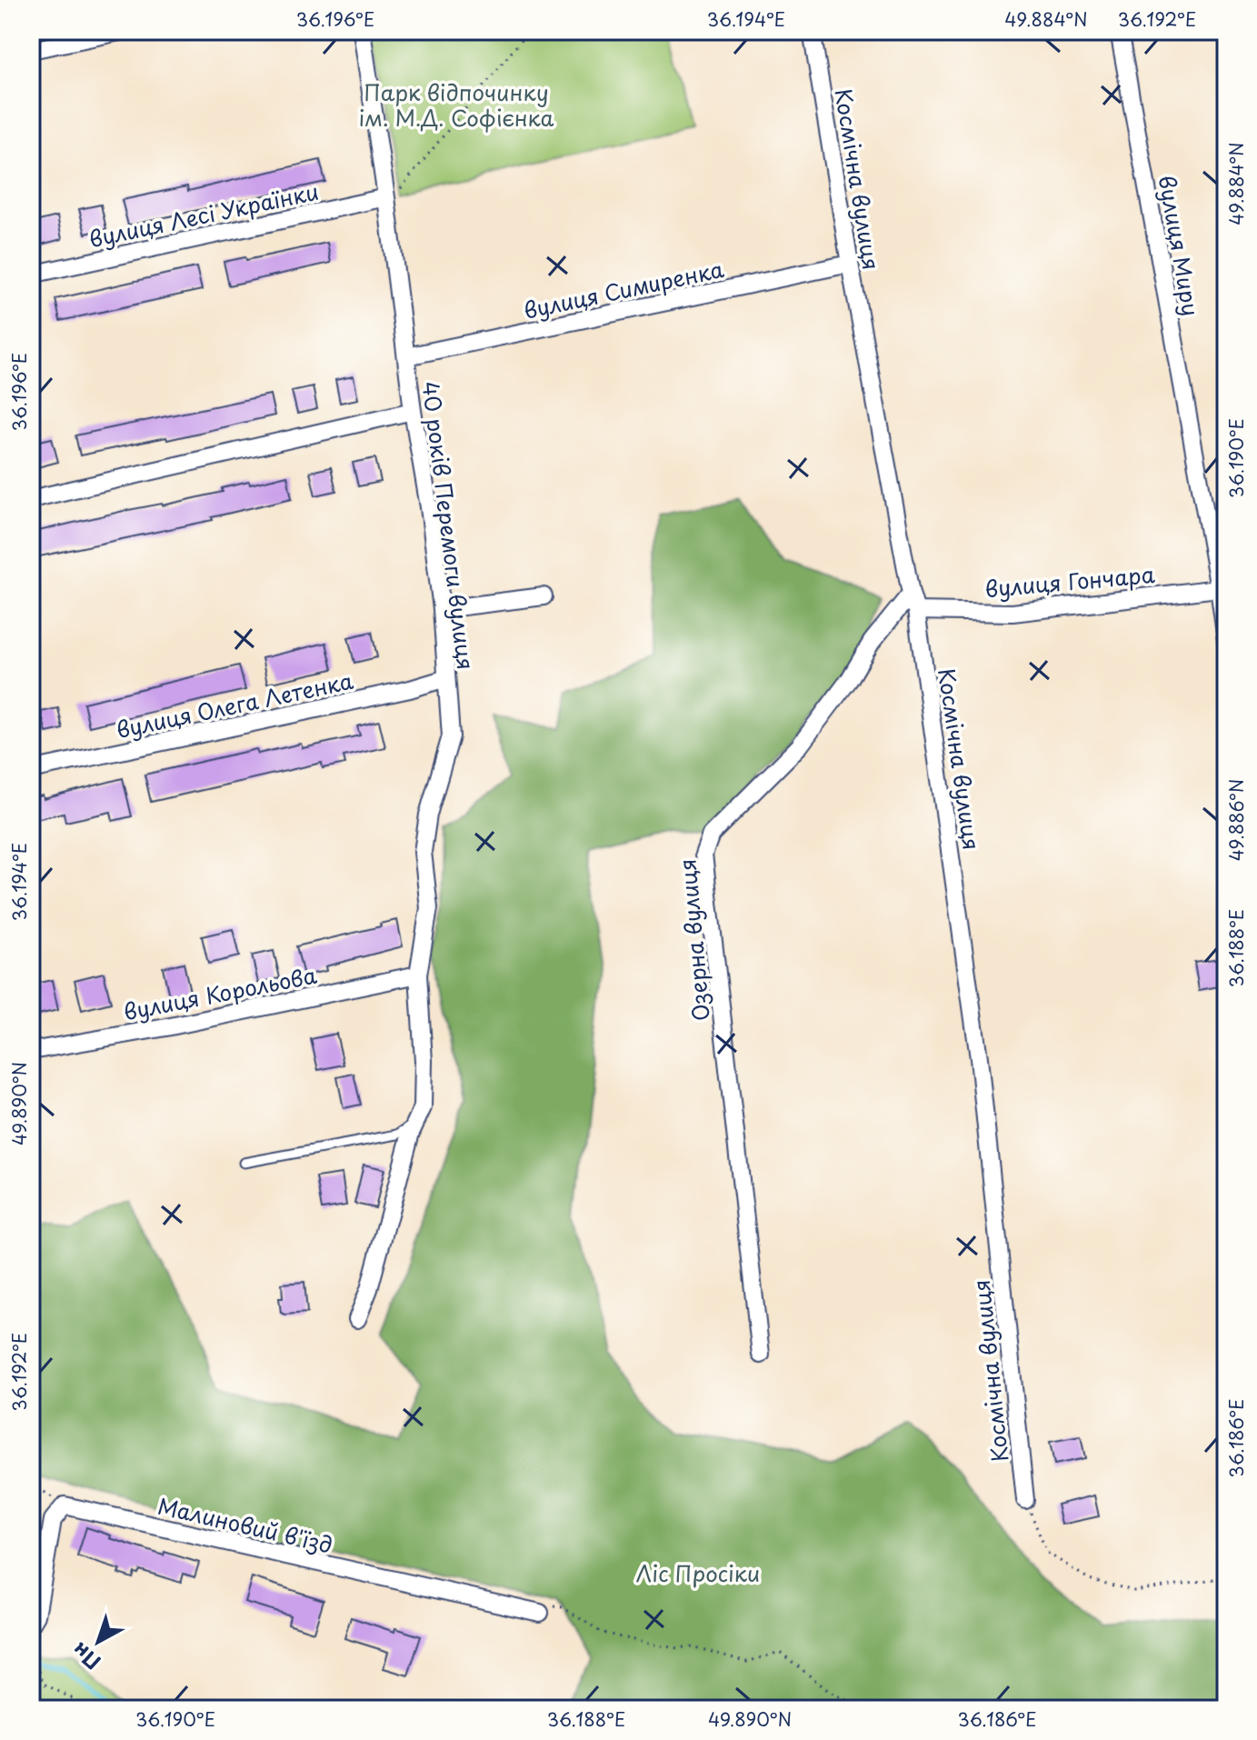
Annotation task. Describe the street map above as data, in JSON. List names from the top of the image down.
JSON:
{
  "streets": {
    "street": [
      "Космічна вулиця",
      "вулиця Лесі Українки",
      "вулиця Миру",
      "вулиця Симиренка",
      "40 років Перемоги вулиця",
      "вулиця Гончара",
      "вулиця Олега Летенка",
      "Озерна вулиця",
      "вулиця Корольова",
      "Малиновий в'їзд"
    ]
  },
  "crossings": [
    ["Космічна вулиця", "вулиця Симиренка"],
    ["Космічна вулиця", "вулиця Гончара"],
    ["Космічна вулиця", "Озерна вулиця"],
    ["вулиця Лесі Українки", "40 років Перемоги вулиця"],
    ["вулиця Миру", "вулиця Гончара"],
    ["вулиця Симиренка", "40 років Перемоги вулиця"],
    ["40 років Перемоги вулиця", "вулиця Олега Летенка"],
    ["40 років Перемоги вулиця", "вулиця Корольова"]
  ],
  "parks": ["Парк відпочинку ім. М.Д. Софієнка", "Ліс Просіки"],
  "north": "bottom left",
  "coordinates": [
    "36.196°E",
    "36.194°E",
    "49.884°N",
    "36.192°E",
    "36.190°E",
    "49.886°N",
    "36.188°E",
    "49.890°N",
    "36.186°E"
  ]
}
